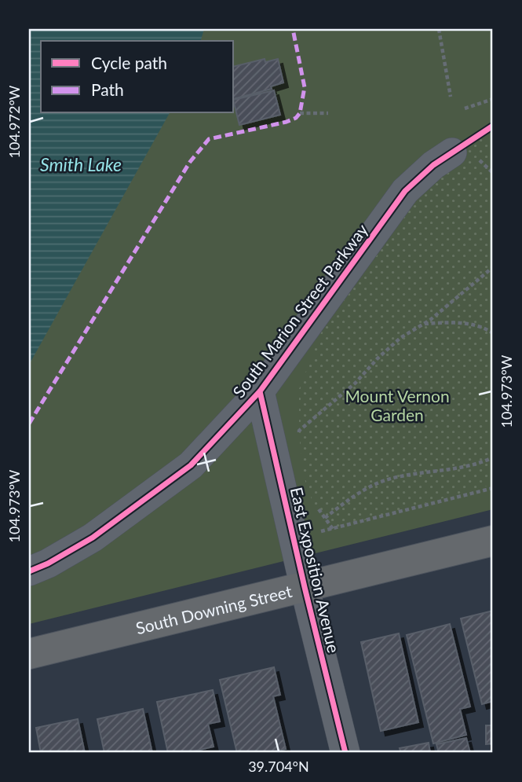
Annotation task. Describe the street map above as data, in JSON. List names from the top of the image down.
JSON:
{
  "streets": {
    "main road": ["South Downing Street"],
    "street": ["South Marion Street Parkway", "East Exposition Avenue"]
  },
  "crossings": [
    ["South Marion Street Parkway", "East Exposition Avenue"],
    ["East Exposition Avenue", "South Downing Street"]
  ],
  "water": ["Smith Lake"],
  "parks": ["Mount Vernon Garden"],
  "legend": ["Cycle path", "Path"],
  "coordinates": ["104.972°W", "104.973°W", "39.704°N"]
}
